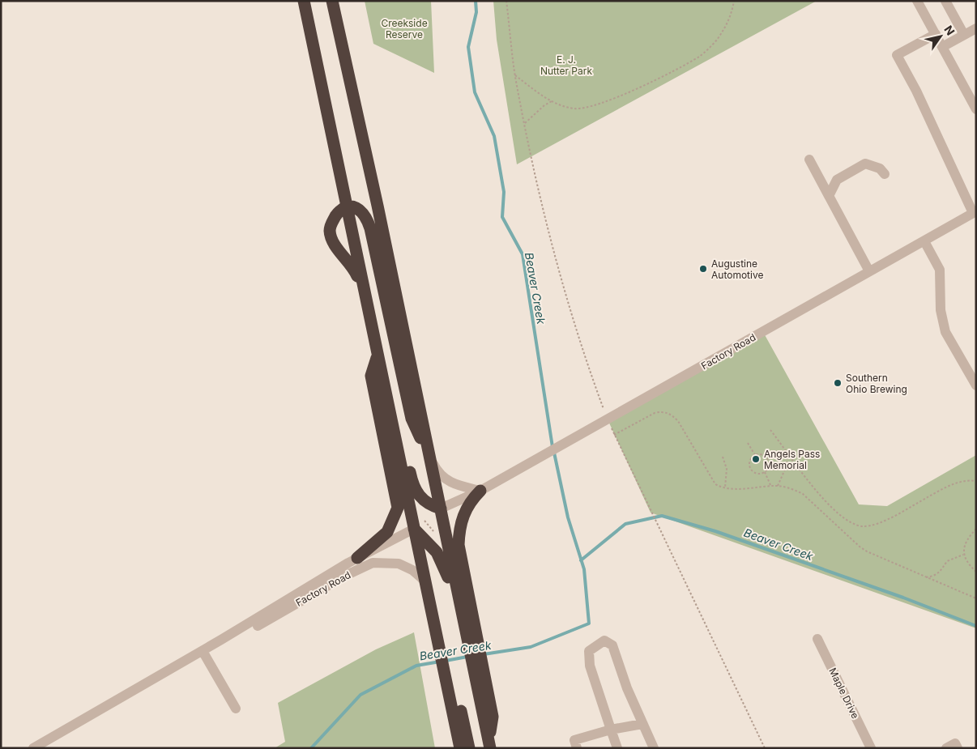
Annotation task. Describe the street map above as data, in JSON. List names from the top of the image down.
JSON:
{
  "streets": {
    "street": ["Factory Road", "Maple Drive"]
  },
  "water": ["Beaver Creek"],
  "parks": ["Creekside Reserve", "E. J. Nutter Park"],
  "places": ["Augustine Automotive", "Southern Ohio Brewing", "Angels Pass Memorial"],
  "north": "top right"
}
